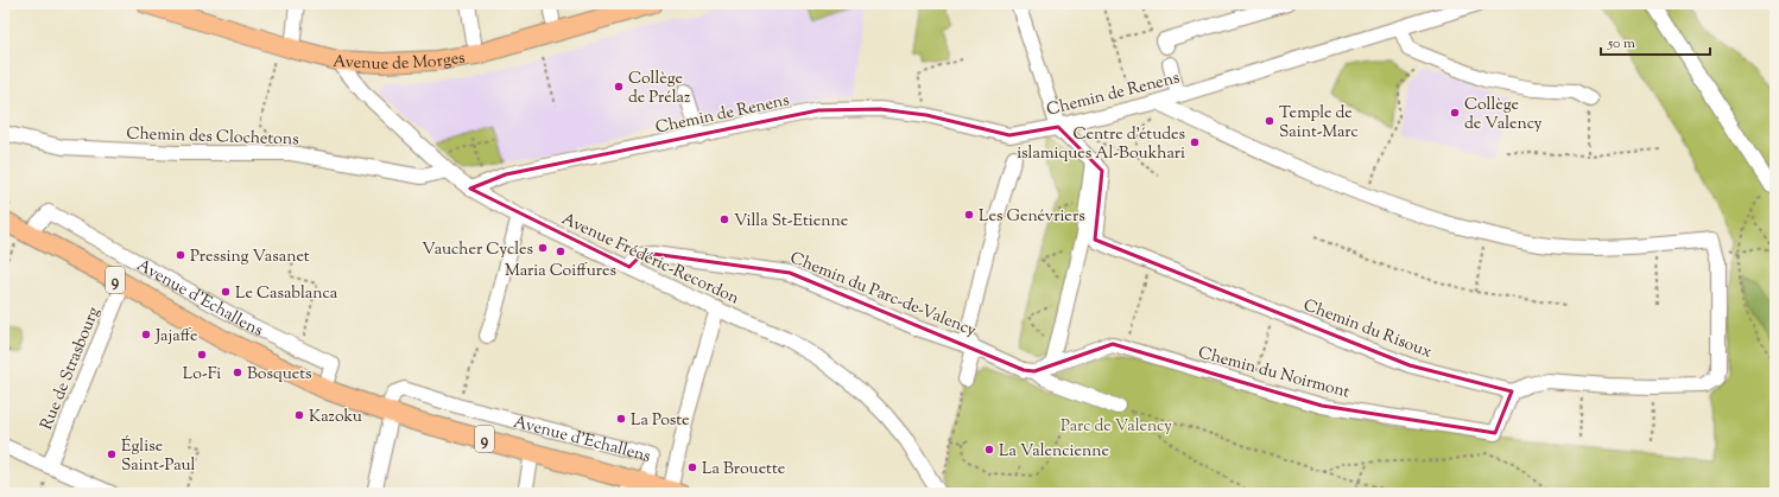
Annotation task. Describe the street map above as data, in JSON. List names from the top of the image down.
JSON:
{
  "streets": {
    "main road": ["Avenue de Morges", "9", "Avenue d'Echallens"],
    "street": [
      "Chemin de Renens",
      "Chemin des Clochetons",
      "Avenue Frédéric-Recordon",
      "Chemin du Parc-de-Valency",
      "Chemin du Risoux",
      "Rue de Strasbourg",
      "Chemin du Noirmont"
    ]
  },
  "crossings": [
    ["Avenue de Morges", "Avenue Frédéric-Recordon"],
    ["Chemin de Renens", "Avenue Frédéric-Recordon"],
    ["Chemin de Renens", "Chemin du Risoux"],
    ["Chemin des Clochetons", "Avenue Frédéric-Recordon"],
    ["Avenue Frédéric-Recordon", "Chemin du Parc-de-Valency"],
    ["Chemin du Parc-de-Valency", "Chemin du Noirmont"],
    ["Avenue d'Echallens", "Rue de Strasbourg"],
    ["Chemin du Risoux", "Chemin du Noirmont"]
  ],
  "parks": ["Parc de Valency"],
  "places": [
    "Collège de Prélaz",
    "Collège de Valency",
    "Temple de Saint-Marc",
    "Centre d'études islamiques Al-Boukhari",
    "Les Genévriers",
    "Villa St-Etienne",
    "Vaucher Cycles",
    "Maria Coiffures",
    "Pressing Vasanet",
    "Le Casablanca",
    "Jajaffe",
    "Lo-Fi",
    "Bosquets",
    "Kazoku",
    "La Poste",
    "La Valencienne",
    "Église Saint-Paul",
    "La Brouette"
  ],
  "scale_bar": "50 m"
}
